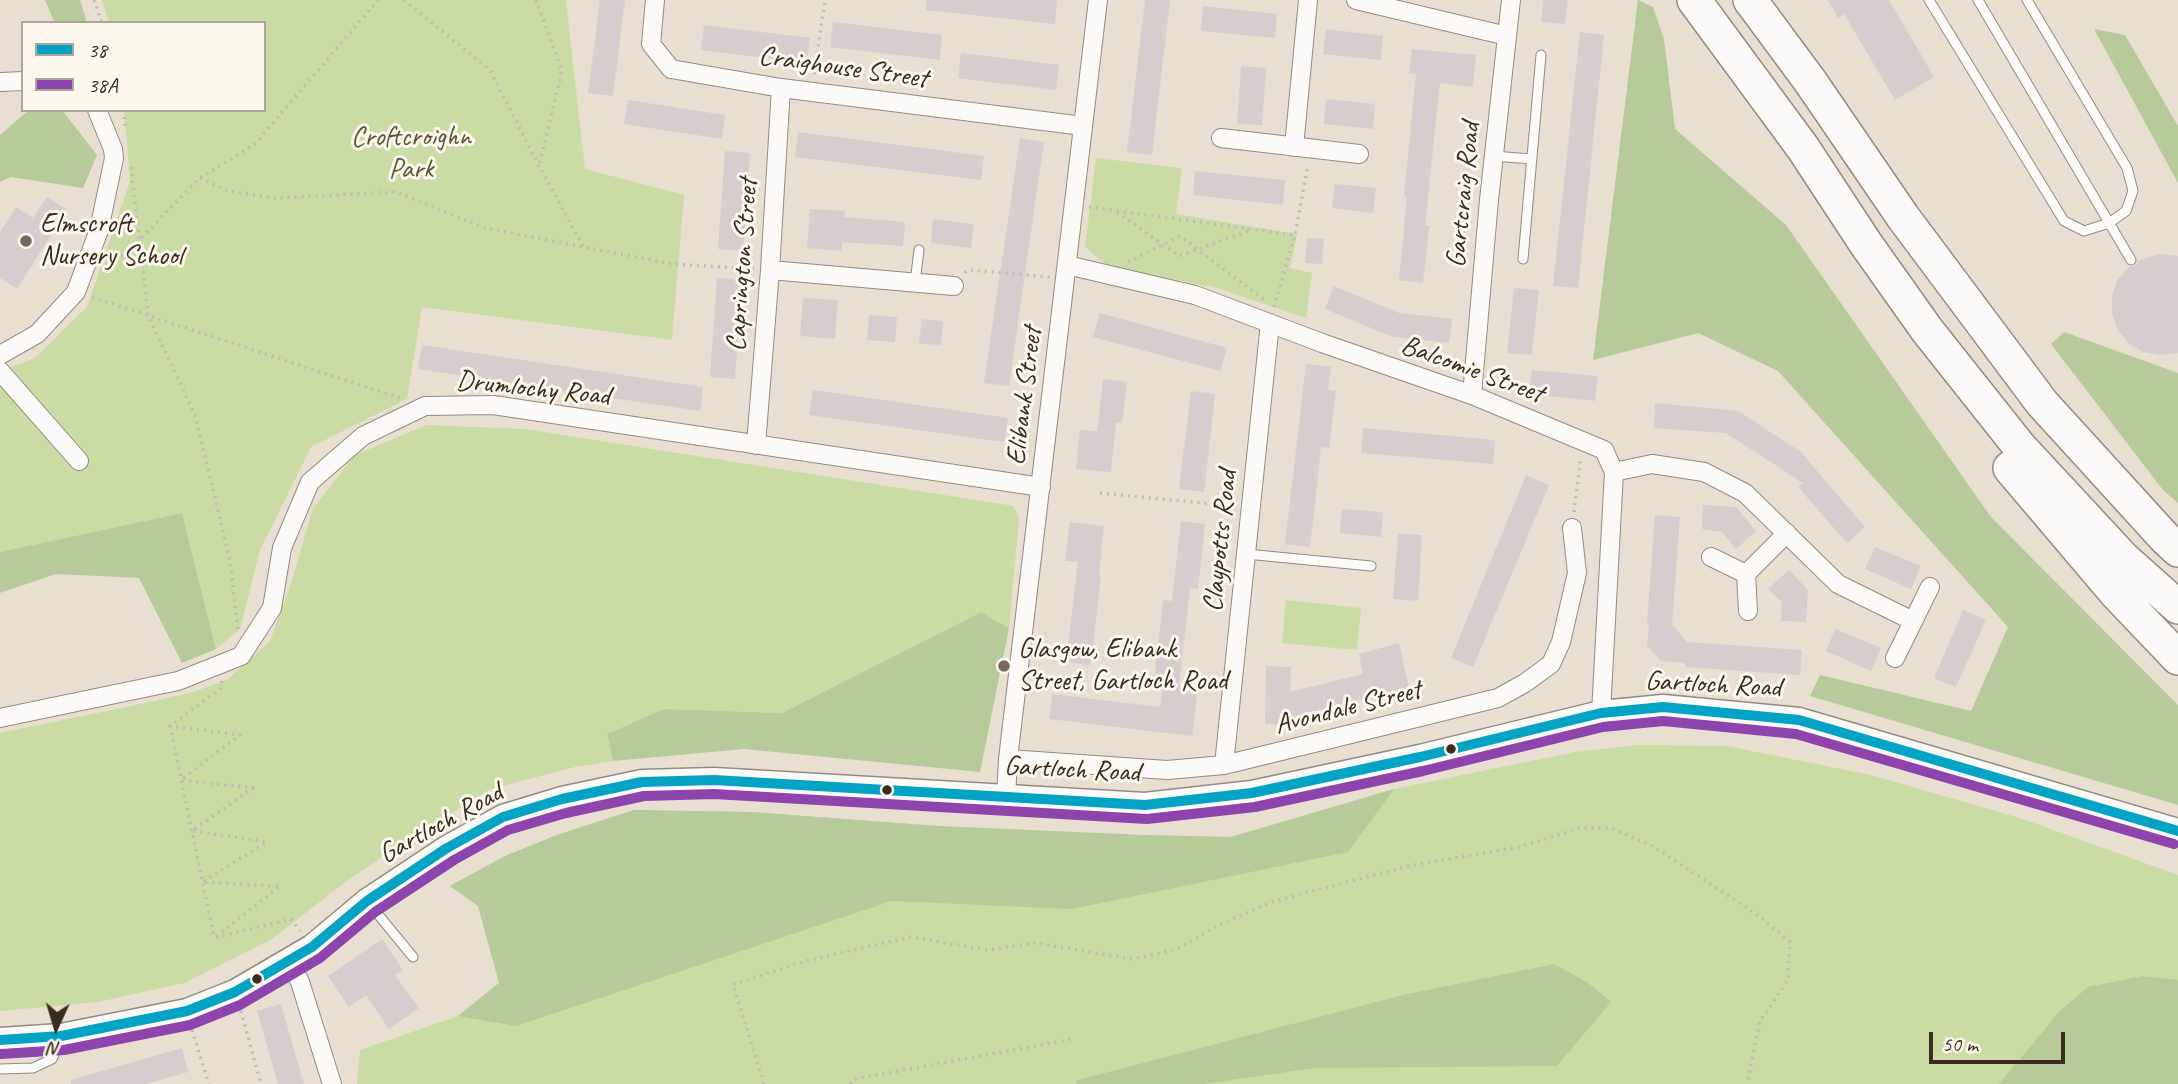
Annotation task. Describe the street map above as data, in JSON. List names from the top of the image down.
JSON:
{
  "streets": {
    "main road": ["Gartloch Road"],
    "street": [
      "Craighouse Street",
      "Gartcraig Road",
      "Caprington Street",
      "Balcomie Street",
      "Drumlochy Road",
      "Elibank Street",
      "Claypotts Road",
      "Avondale Street"
    ]
  },
  "crossings": [
    ["Craighouse Street", "Caprington Street"],
    ["Craighouse Street", "Elibank Street"],
    ["Gartcraig Road", "Balcomie Street"],
    ["Caprington Street", "Drumlochy Road"],
    ["Balcomie Street", "Elibank Street"],
    ["Balcomie Street", "Claypotts Road"],
    ["Drumlochy Road", "Elibank Street"],
    ["Elibank Street", "Gartloch Road"],
    ["Elibank Street", "Avondale Street"],
    ["Claypotts Road", "Avondale Street"]
  ],
  "parks": ["Croftcroighn Park"],
  "places": ["Elmscroft Nursery School", "Glasgow, Elibank Street, Gartloch Road"],
  "lines": ["transit line 38", "transit line 38A"],
  "legend": ["38", "38A"],
  "scale_bar": "50 m",
  "north": "bottom"
}
